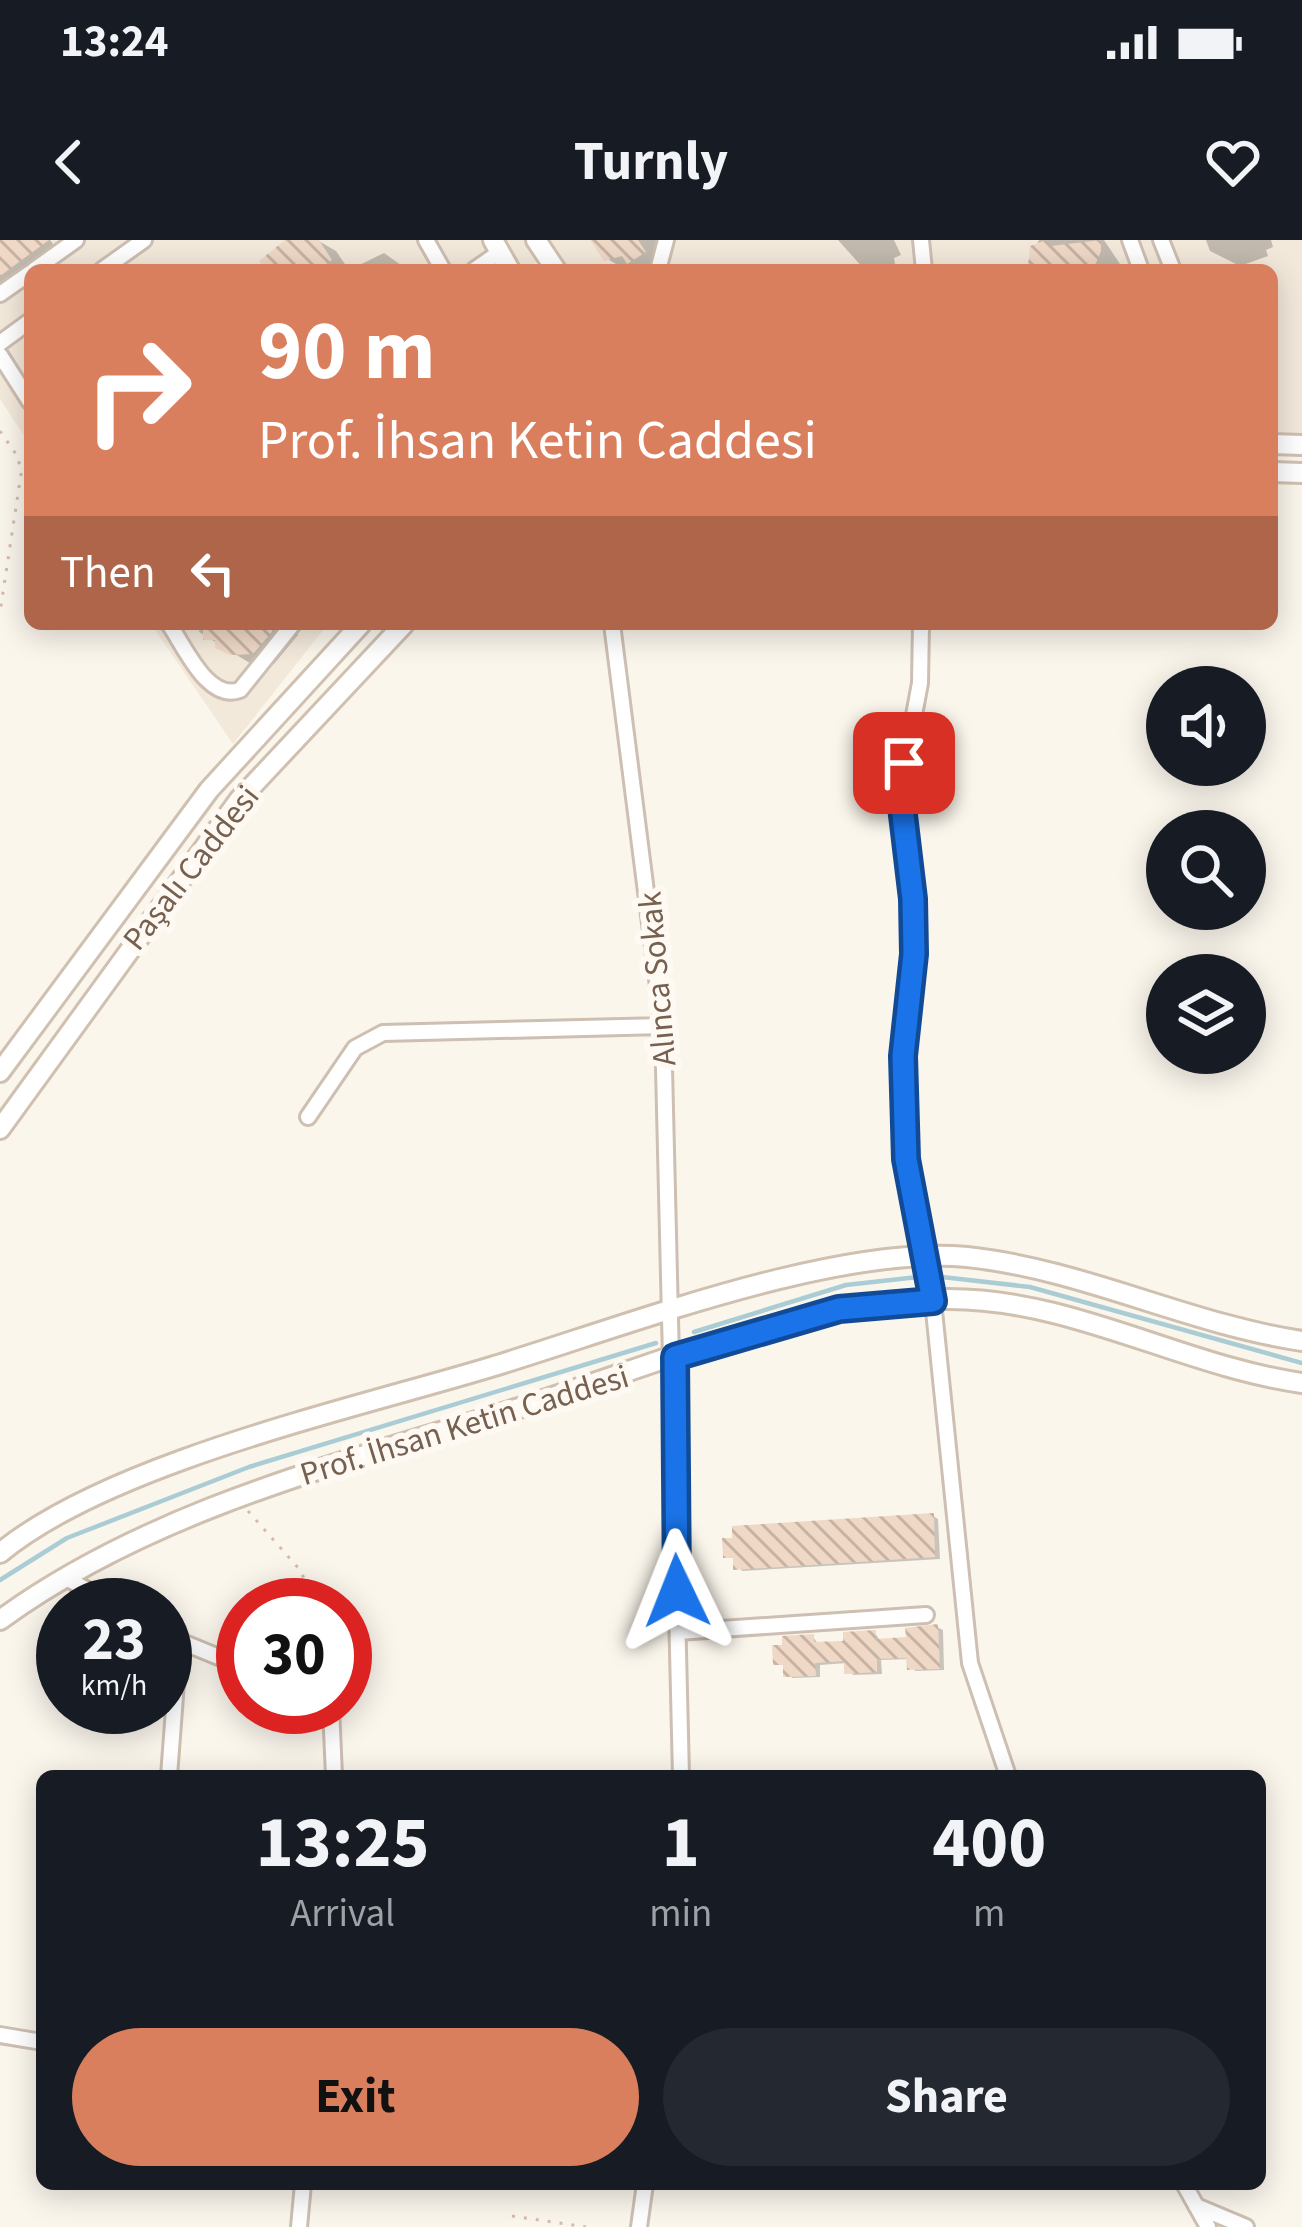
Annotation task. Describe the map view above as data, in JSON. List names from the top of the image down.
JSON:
{
  "streets": {
    "street": ["Paşalı Caddesi", "Alınca Sokak", "Prof. İhsan Ketin Caddesi"]
  },
  "crossings": [
    ["Alınca Sokak", "Prof. İhsan Ketin Caddesi"]
  ],
  "page": {
    "status": "13:24",
    "header": "Turnly",
    "turn": ["90 m", "Prof. İhsan Ketin Caddesi"],
    "then": "Then",
    "speed": "23 km/h",
    "limit": "30",
    "eta": [
      "13:25",
      "Arrival",
      "1",
      "min",
      "400",
      "m"
    ],
    "buttons": ["Exit", "Share"]
  }
}
